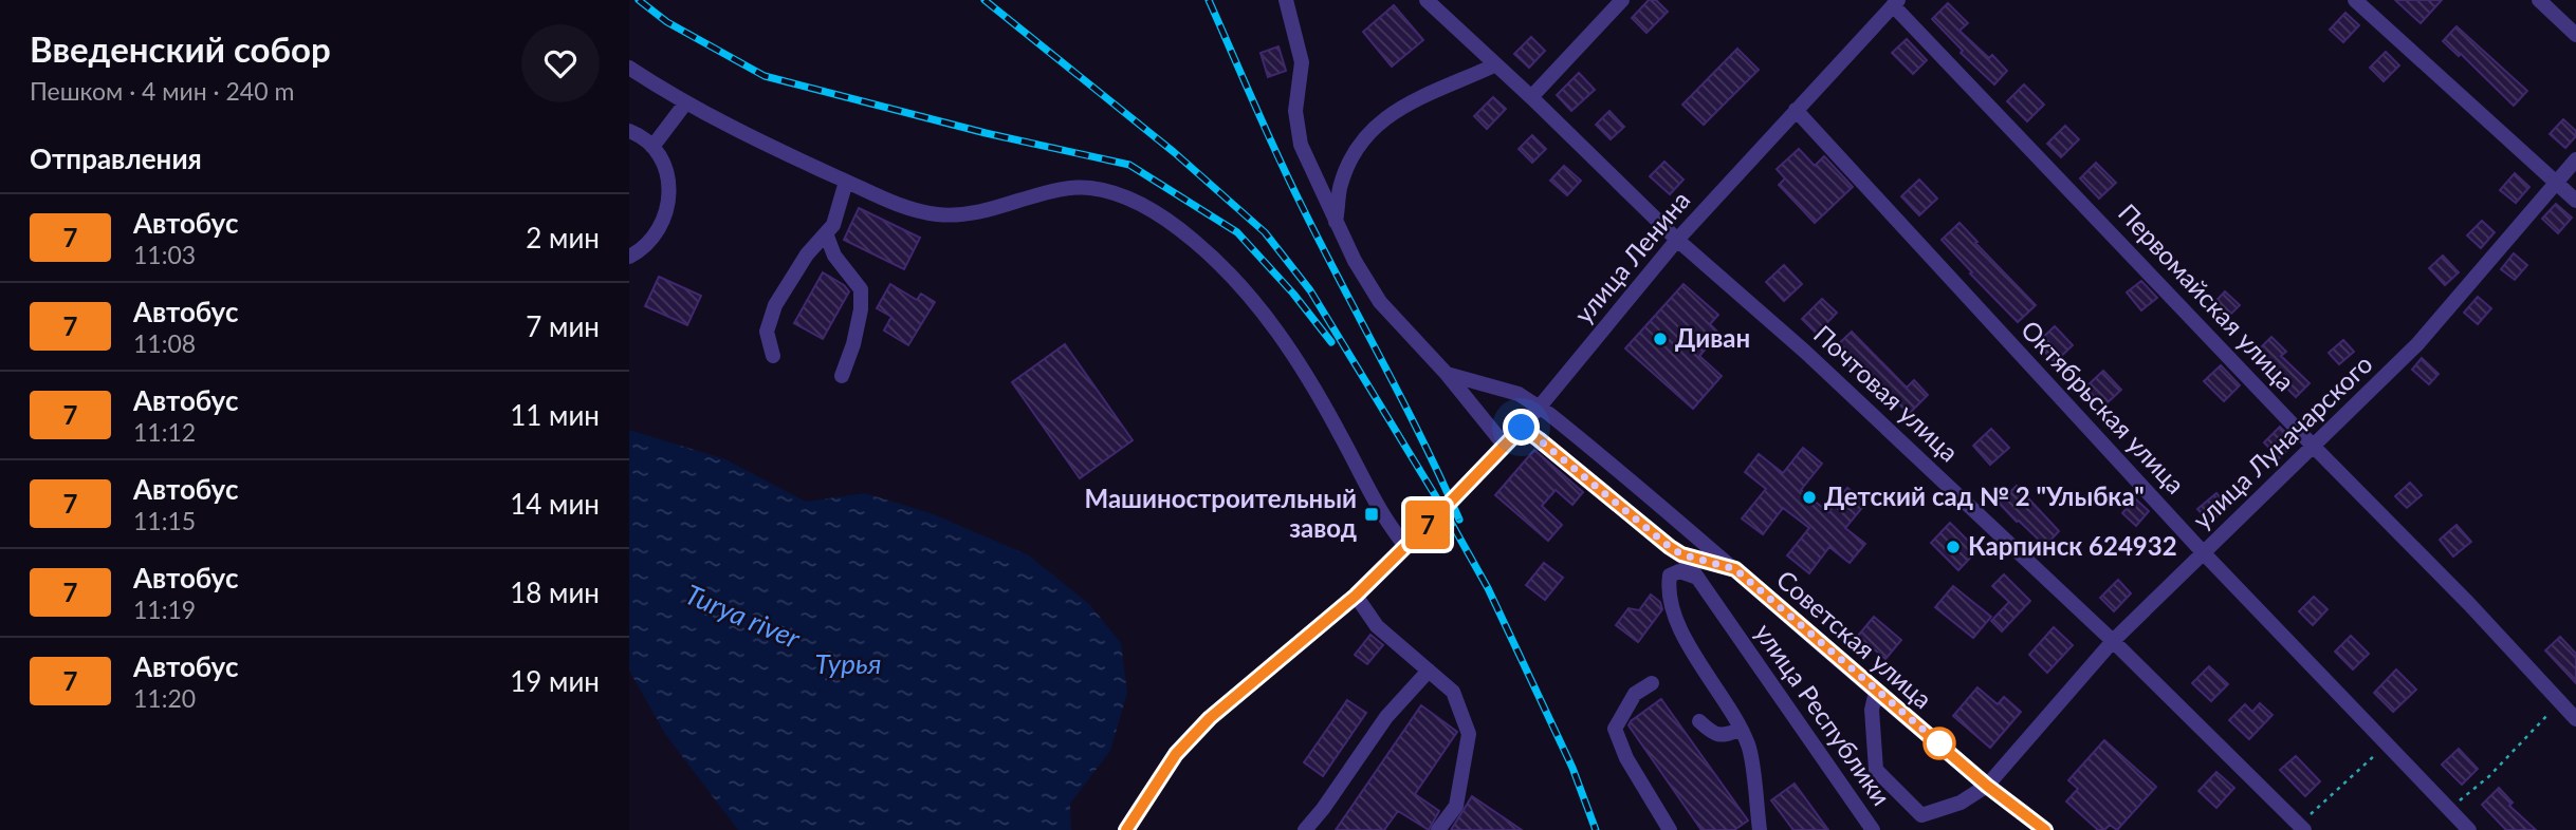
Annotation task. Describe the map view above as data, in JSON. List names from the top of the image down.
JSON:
{
  "streets": {
    "street": [
      "улица Ленина",
      "Первомайская улица",
      "Почтовая улица",
      "Октябрьская улица",
      "улица Луначарского",
      "Советская улица",
      "улица Республики"
    ]
  },
  "crossings": [
    ["улица Ленина", "Первомайская улица"],
    ["улица Ленина", "Почтовая улица"],
    ["улица Ленина", "Октябрьская улица"],
    ["улица Ленина", "Советская улица"],
    ["Первомайская улица", "улица Луначарского"],
    ["Почтовая улица", "улица Луначарского"],
    ["Октябрьская улица", "улица Луначарского"],
    ["улица Луначарского", "Советская улица"],
    ["Советская улица", "улица Республики"]
  ],
  "water": ["Turya river", "Турья"],
  "places": {
    "other": ["Диван", "Детский сад № 2 \"Улыбка\"", "Карпинск 624932"],
    "transit": ["Машиностроительный завод"]
  },
  "lines": ["bus line 7"],
  "page": {
    "heading": [
      ["Введенский собор", "Пешком · 4 мин · 240 m"],
      "Отправления"
    ],
    "on_map": "7",
    "list": [
      {
        "mark": "7",
        "name": "Автобус",
        "note": "11:03",
        "value": "2 мин"
      },
      {
        "mark": "7",
        "name": "Автобус",
        "note": "11:08",
        "value": "7 мин"
      },
      {
        "mark": "7",
        "name": "Автобус",
        "note": "11:12",
        "value": "11 мин"
      },
      {
        "mark": "7",
        "name": "Автобус",
        "note": "11:15",
        "value": "14 мин"
      },
      {
        "mark": "7",
        "name": "Автобус",
        "note": "11:19",
        "value": "18 мин"
      },
      {
        "mark": "7",
        "name": "Автобус",
        "note": "11:20",
        "value": "19 мин"
      }
    ]
  }
}
